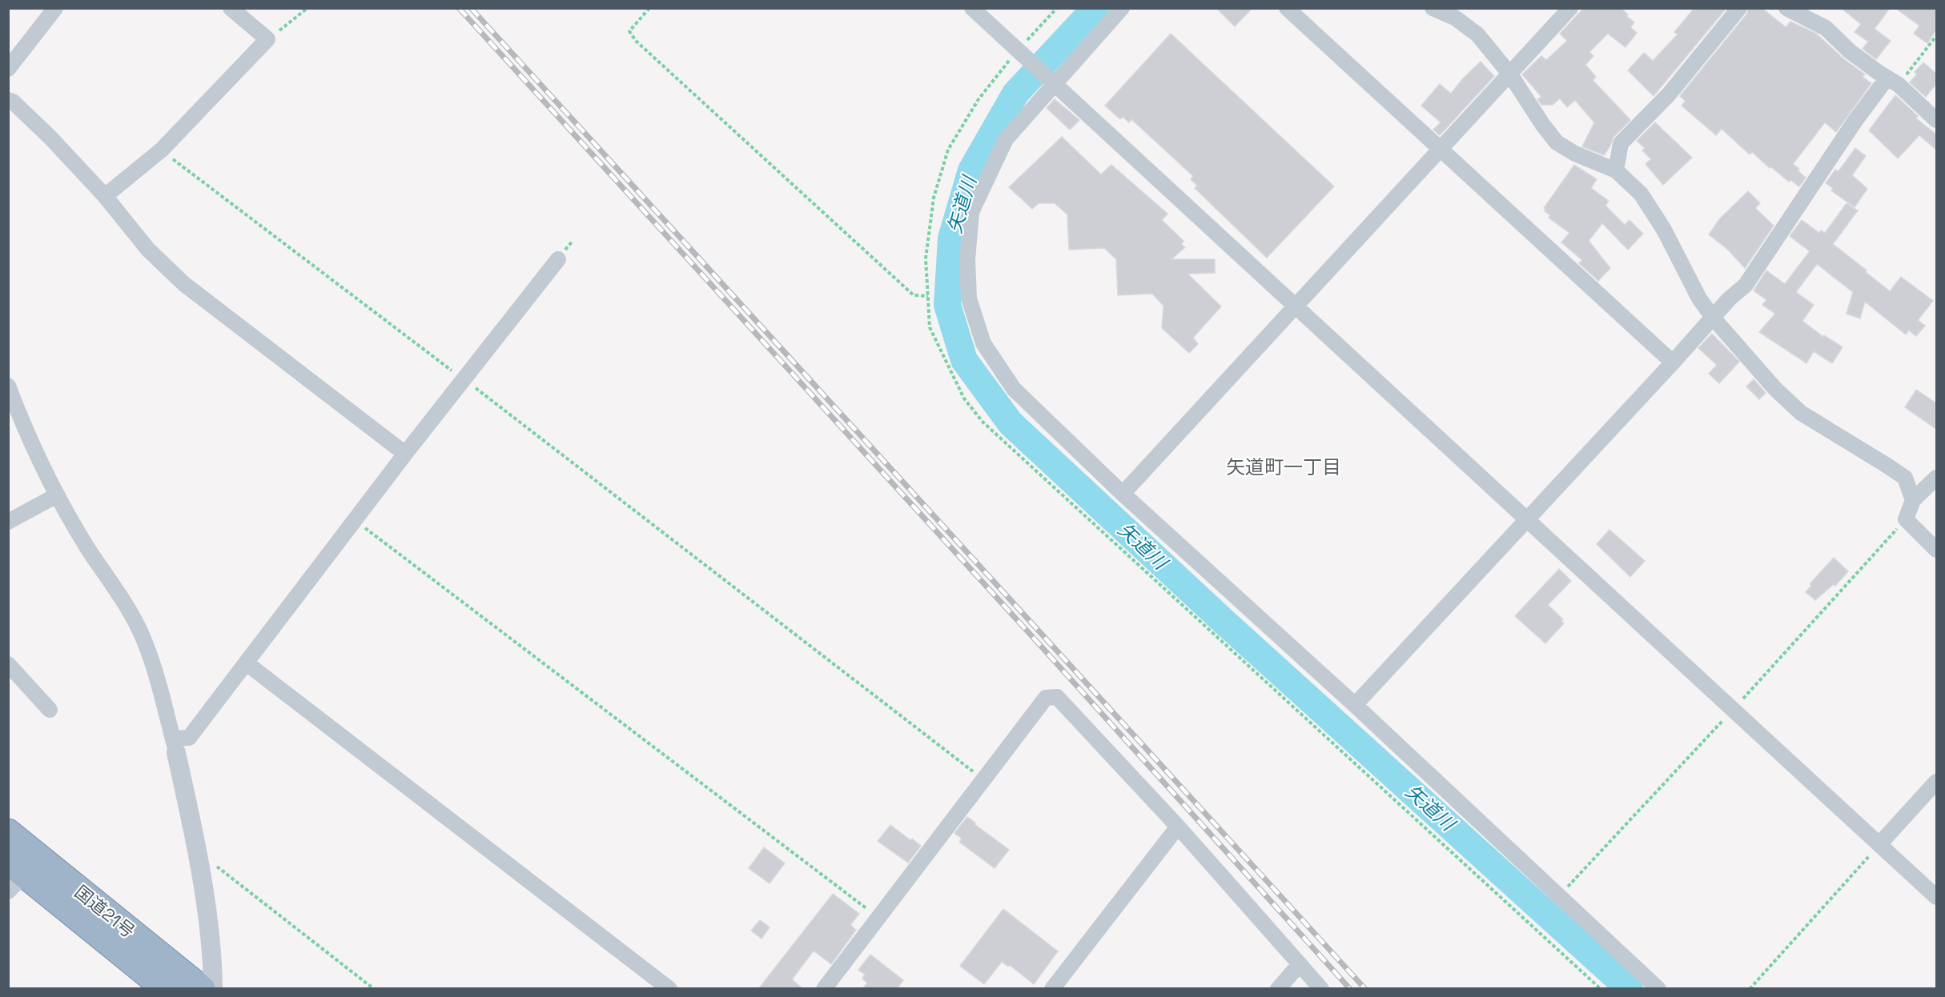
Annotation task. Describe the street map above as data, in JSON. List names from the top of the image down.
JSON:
{
  "streets": {
    "highway": ["国道21号"]
  },
  "districts": ["矢道町一丁目"],
  "water": ["矢道川"]
}
